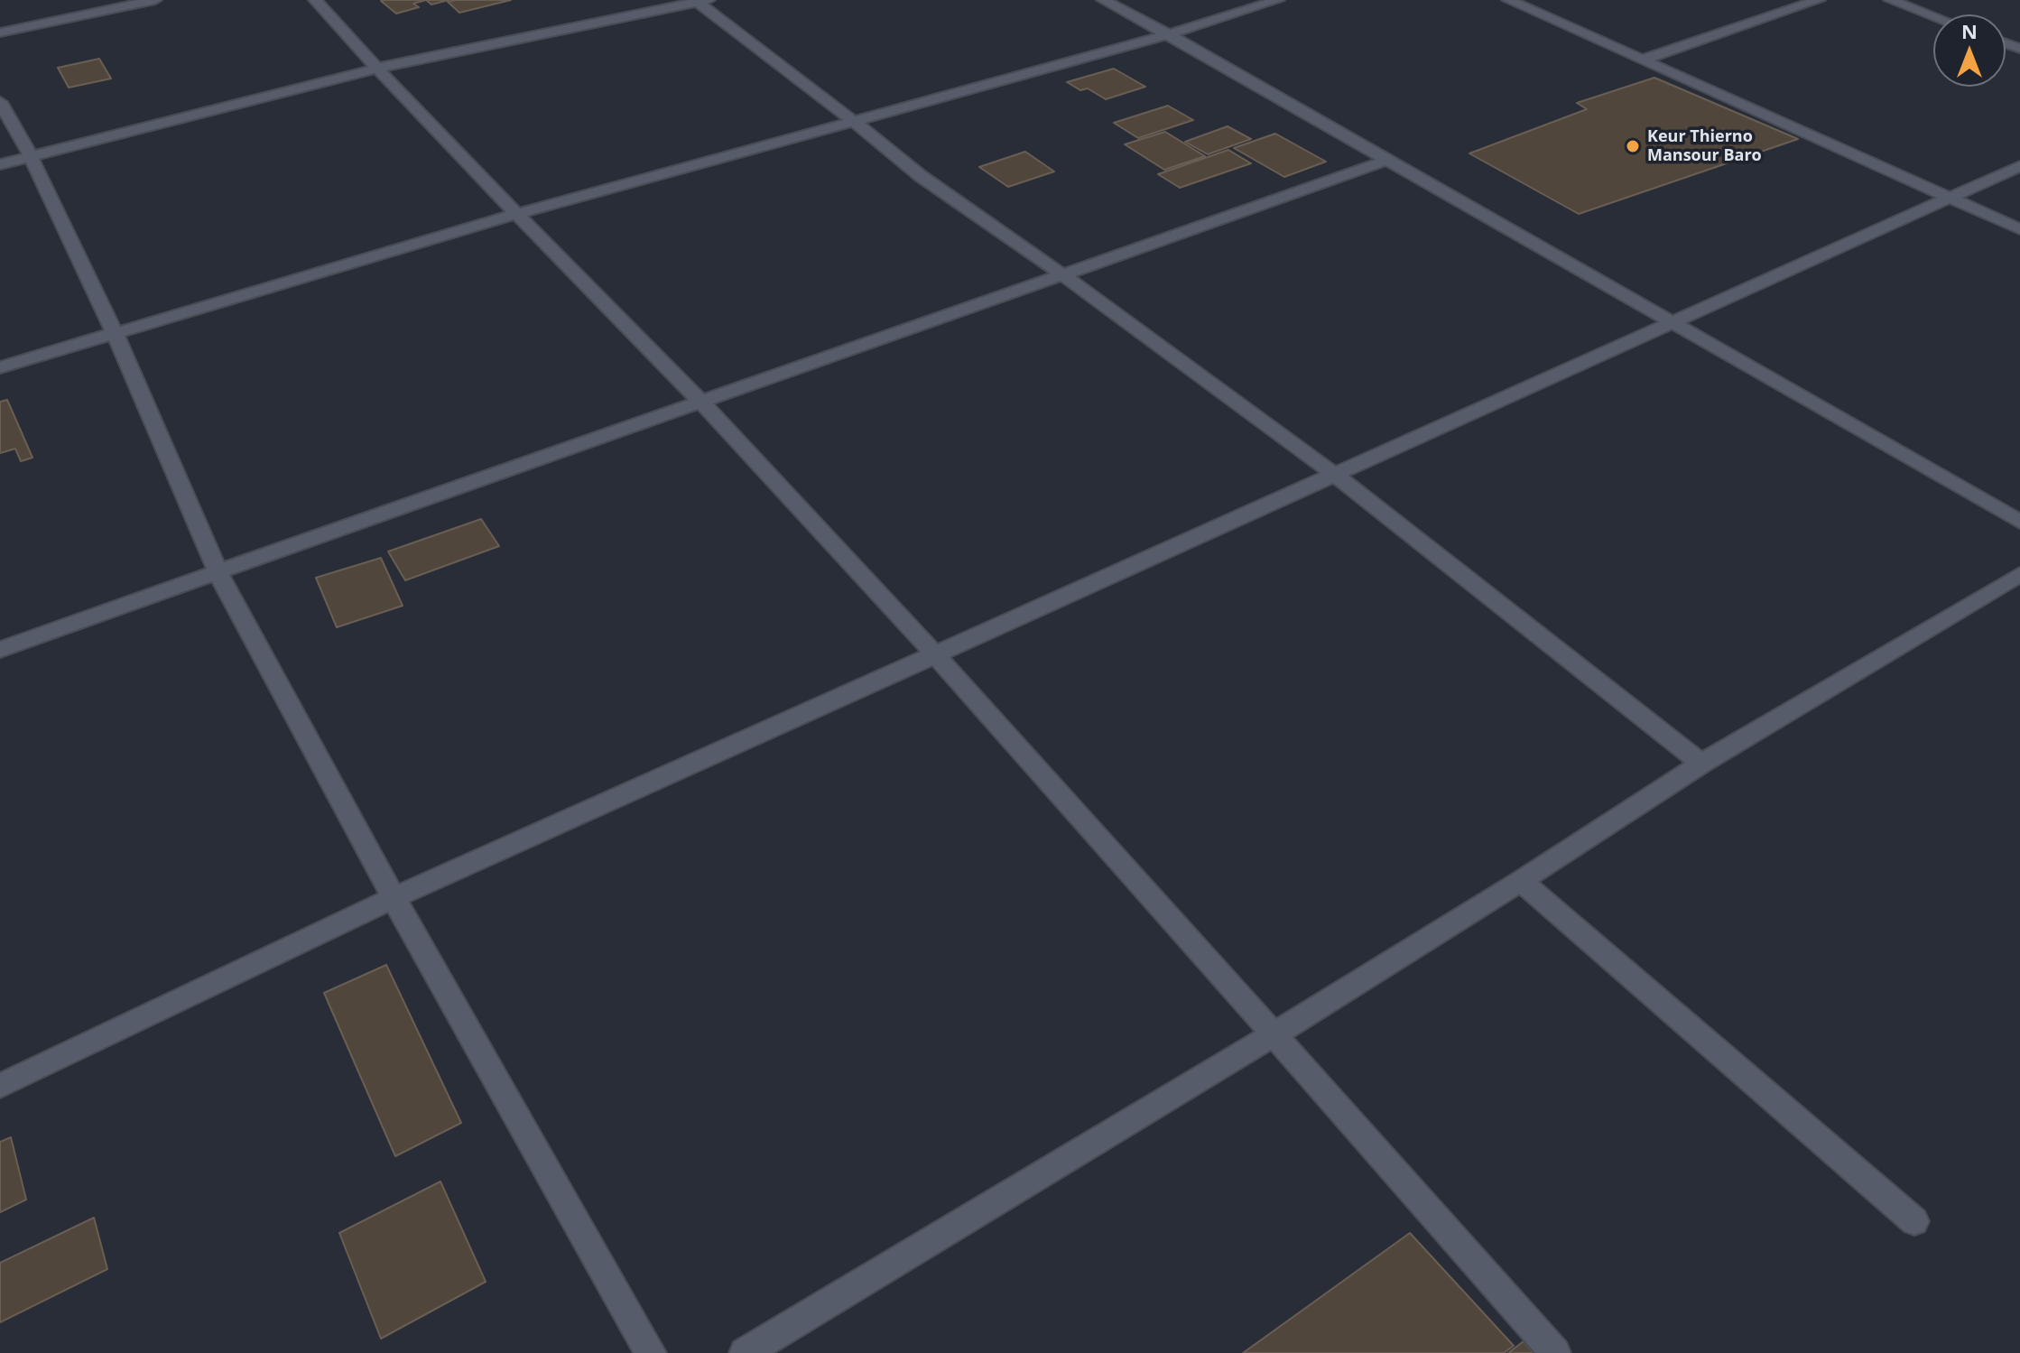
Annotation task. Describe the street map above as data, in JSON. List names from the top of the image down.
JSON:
{
  "places": ["Keur Thierno Mansour Baro"],
  "north": "top"
}
